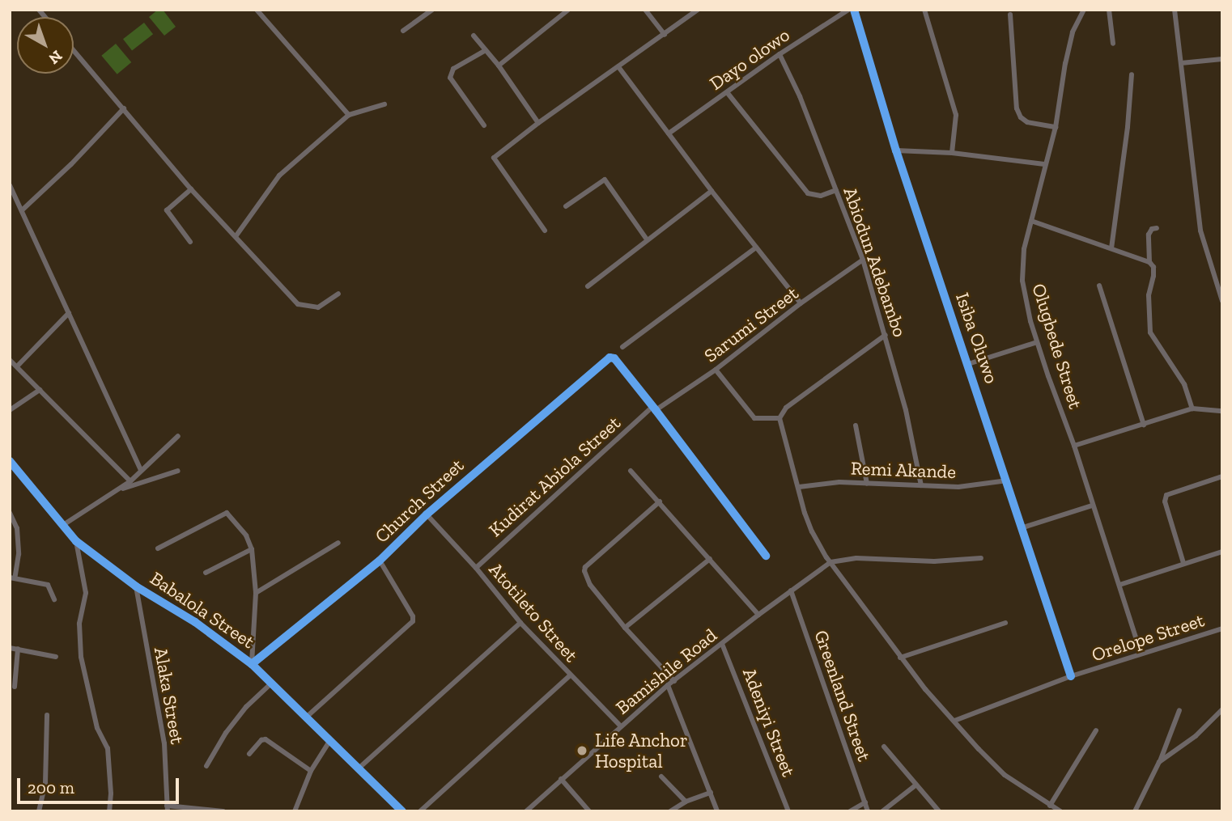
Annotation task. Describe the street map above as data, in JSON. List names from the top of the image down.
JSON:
{
  "streets": {
    "street": [
      "Dayo olowo",
      "Abiodun Adebambo",
      "Sarumi Street",
      "Isiba Oluwo",
      "Olugbede Street",
      "Remi Akande",
      "Kudirat Abiola Street",
      "Church Street",
      "Babalola Street",
      "Atotileto Street",
      "Orelope Street",
      "Bamishile Road",
      "Alaka Street",
      "Greenland Street",
      "Adeniyi Street"
    ]
  },
  "crossings": [
    ["Dayo olowo", "Abiodun Adebambo"],
    ["Abiodun Adebambo", "Sarumi Street"],
    ["Abiodun Adebambo", "Remi Akande"],
    ["Sarumi Street", "Kudirat Abiola Street"],
    ["Sarumi Street", "Church Street"],
    ["Isiba Oluwo", "Remi Akande"],
    ["Isiba Oluwo", "Orelope Street"],
    ["Olugbede Street", "Orelope Street"],
    ["Kudirat Abiola Street", "Church Street"],
    ["Kudirat Abiola Street", "Atotileto Street"],
    ["Church Street", "Babalola Street"],
    ["Church Street", "Atotileto Street"],
    ["Babalola Street", "Alaka Street"],
    ["Atotileto Street", "Bamishile Road"],
    ["Bamishile Road", "Greenland Street"],
    ["Bamishile Road", "Adeniyi Street"]
  ],
  "places": ["Life Anchor Hospital"],
  "scale_bar": "200 m",
  "north": "bottom right"
}
